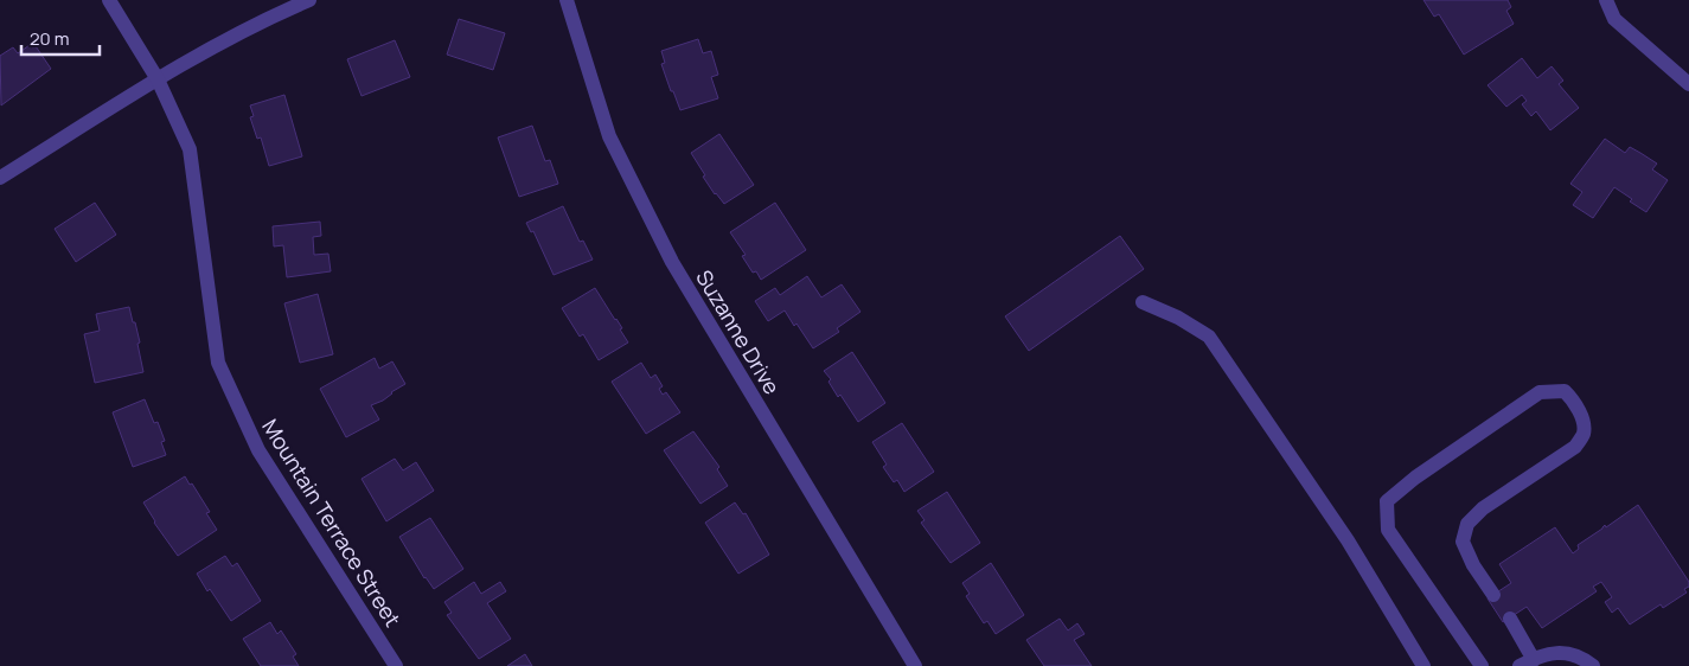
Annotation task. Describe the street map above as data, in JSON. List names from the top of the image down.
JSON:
{
  "streets": {
    "street": ["Suzanne Drive", "Mountain Terrace Street"]
  },
  "scale_bar": "20 m"
}
